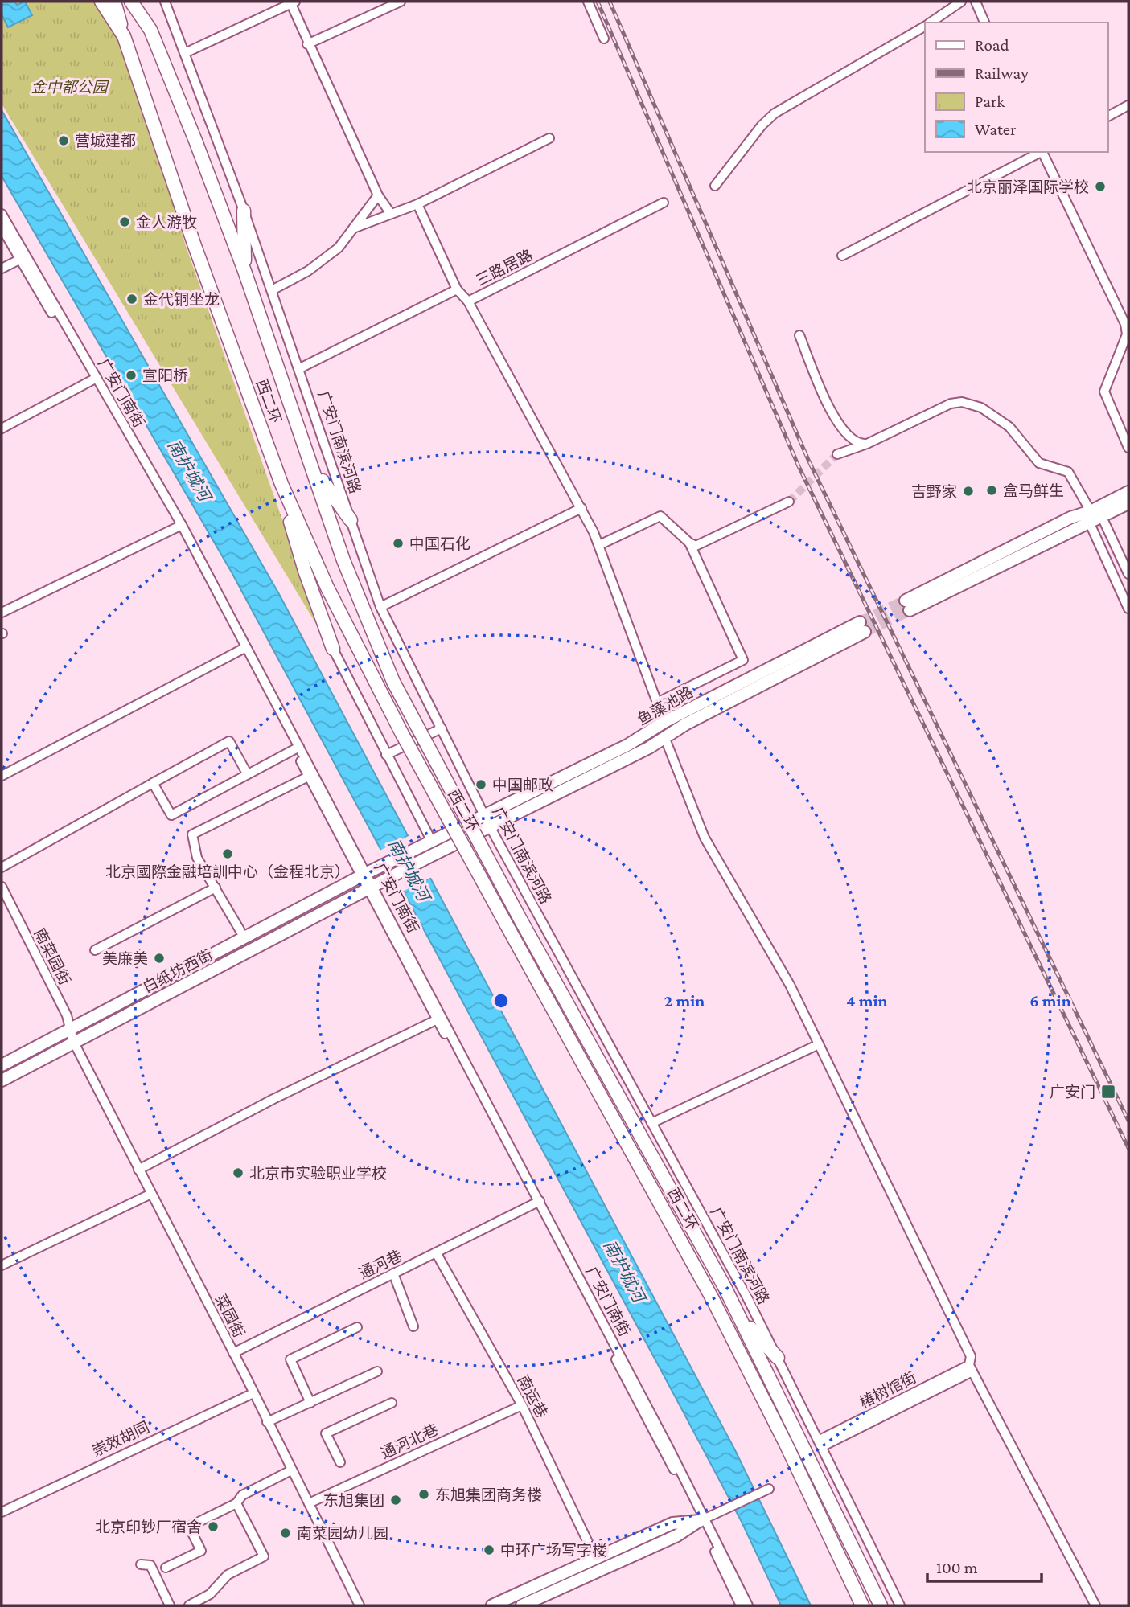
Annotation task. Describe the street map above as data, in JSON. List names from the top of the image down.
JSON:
{
  "streets": {
    "highway": ["西二环"],
    "main road": ["鱼藻池路", "白纸坊西街"],
    "street": [
      "三路居路",
      "广安门南街",
      "广安门南滨河路",
      "南菜园街",
      "通河巷",
      "菜园街",
      "椿树馆街",
      "南运巷",
      "崇效胡同",
      "通河北巷"
    ]
  },
  "crossings": [
    ["三路居路", "广安门南滨河路"],
    ["广安门南街", "白纸坊西街"],
    ["广安门南街", "通河巷"],
    ["广安门南滨河路", "鱼藻池路"],
    ["广安门南滨河路", "椿树馆街"],
    ["鱼藻池路", "白纸坊西街"],
    ["南菜园街", "白纸坊西街"],
    ["南菜园街", "菜园街"],
    ["白纸坊西街", "菜园街"],
    ["通河巷", "菜园街"],
    ["通河巷", "南运巷"],
    ["菜园街", "崇效胡同"],
    ["菜园街", "通河北巷"],
    ["南运巷", "通河北巷"]
  ],
  "water": ["南护城河"],
  "parks": ["金中都公园"],
  "places": {
    "other": [
      "营城建都",
      "北京丽泽国际学校",
      "金人游牧",
      "金代铜坐龙",
      "宣阳桥",
      "盒马鲜生",
      "吉野家",
      "中国石化",
      "中国邮政",
      "北京國際金融培訓中心（金程北京）",
      "美廉美",
      "北京市实验职业学校",
      "东旭集团商务楼",
      "东旭集团",
      "北京印钞厂宿舍",
      "南菜园幼儿园",
      "中环广场写字楼"
    ],
    "transit": ["广安门"]
  },
  "legend": [
    "Road",
    "Railway",
    "Park",
    "Water"
  ],
  "scale_bar": "100 m",
  "rings": ["2 min", "4 min", "6 min"]
}
